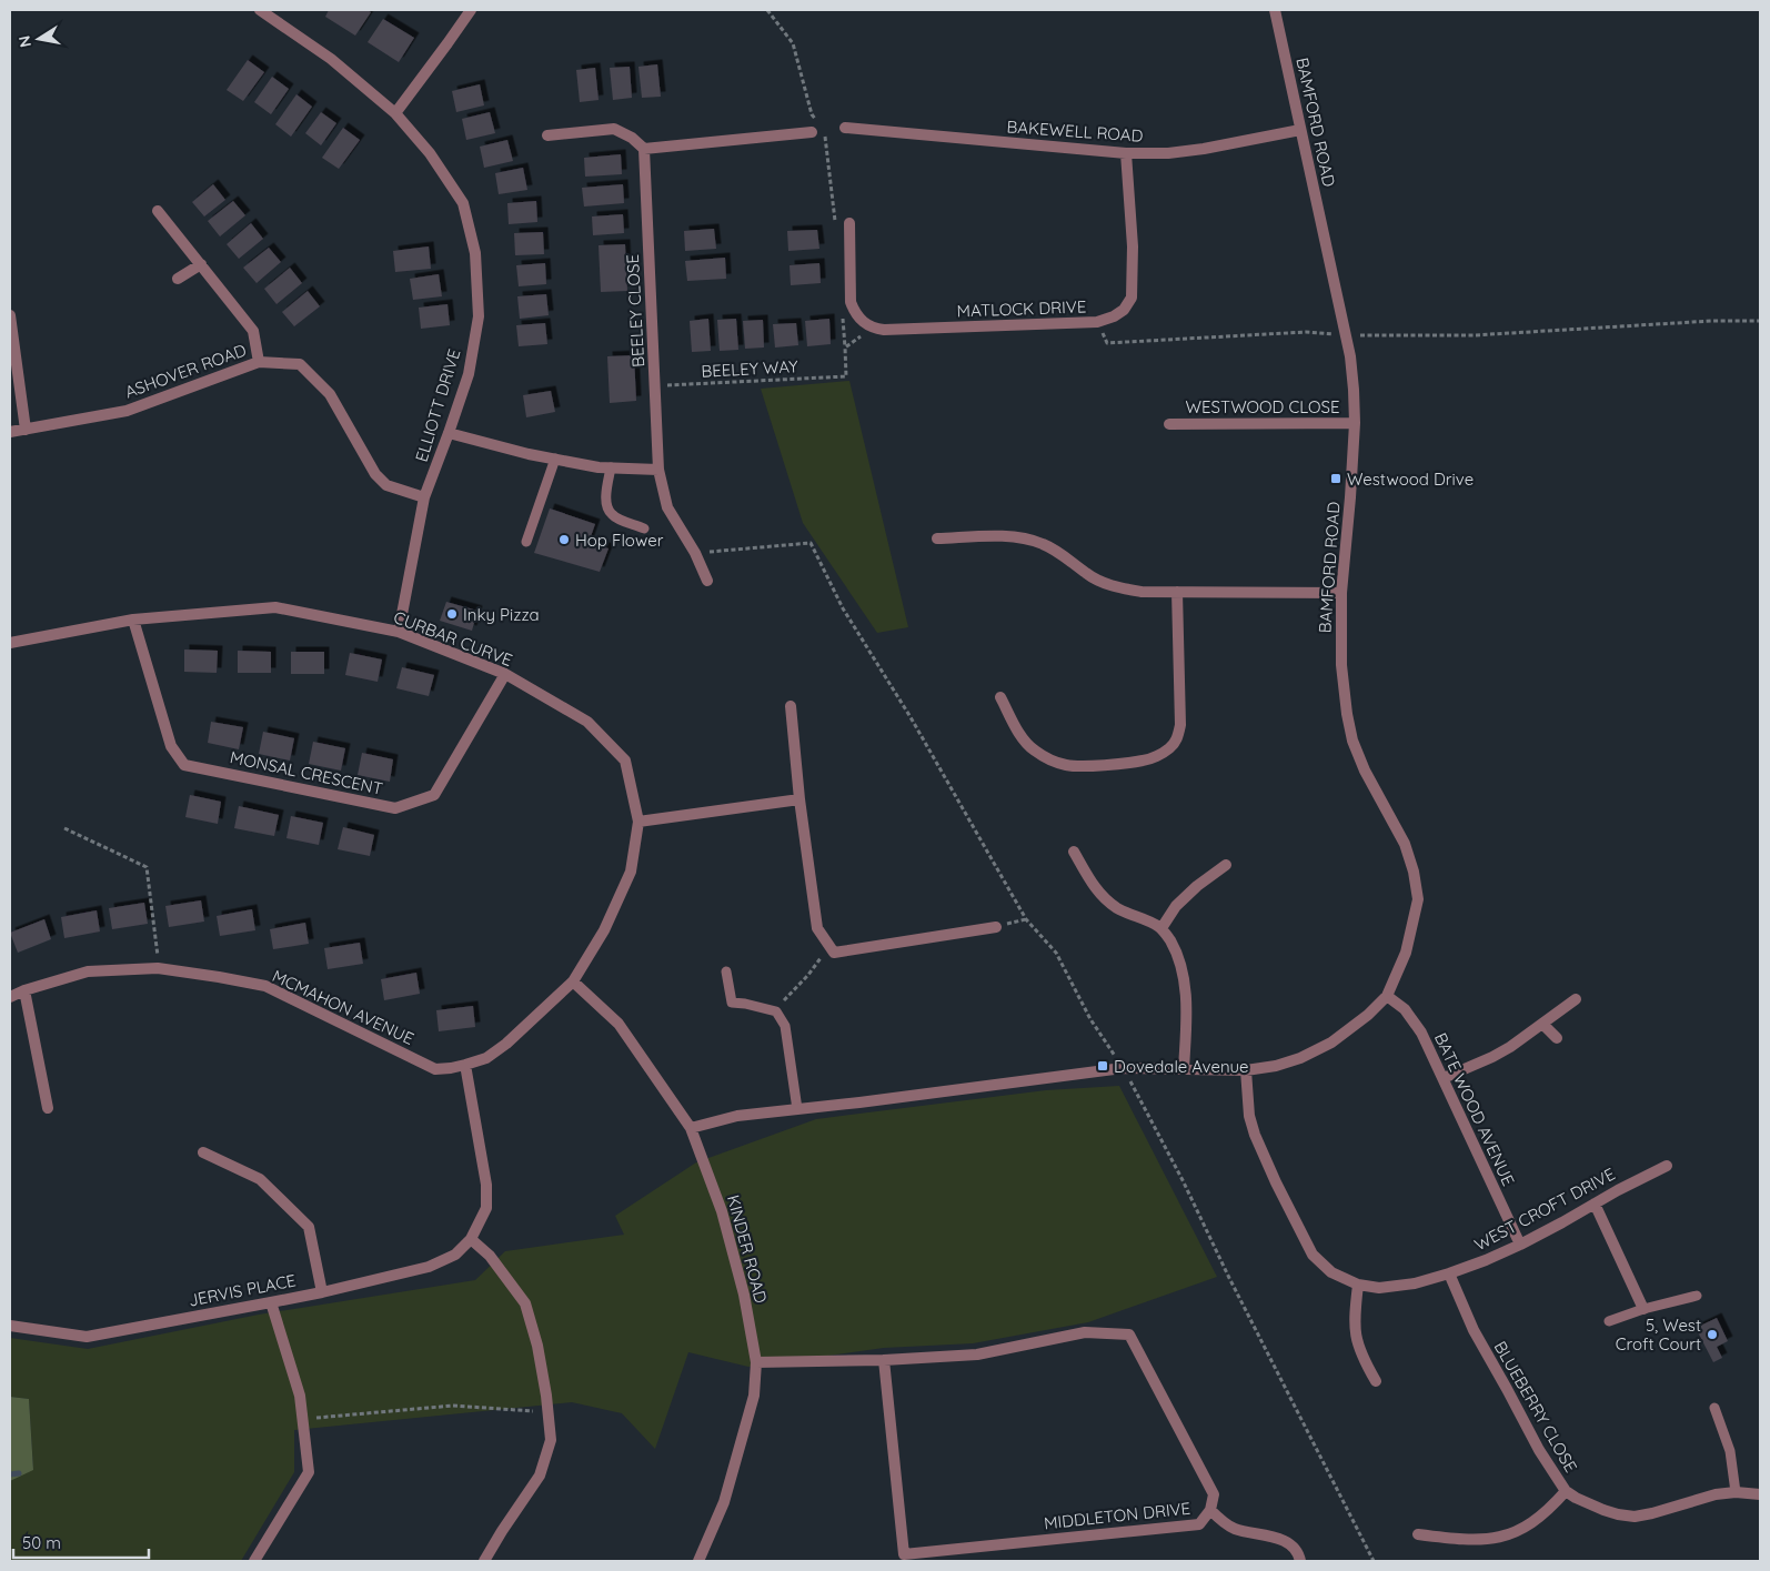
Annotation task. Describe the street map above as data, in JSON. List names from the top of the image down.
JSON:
{
  "streets": {
    "street": [
      "BAMFORD ROAD",
      "BAKEWELL ROAD",
      "MATLOCK DRIVE",
      "BEELEY CLOSE",
      "ASHOVER ROAD",
      "ELLIOTT DRIVE",
      "WESTWOOD CLOSE",
      "CURBAR CURVE",
      "MONSAL CRESCENT",
      "MCMAHON AVENUE",
      "BATE WOOD AVENUE",
      "WEST CROFT DRIVE",
      "KINDER ROAD",
      "JERVIS PLACE",
      "BLUEBERRY CLOSE",
      "MIDDLETON DRIVE"
    ],
    "path": ["BEELEY WAY"]
  },
  "crossings": [
    ["BAMFORD ROAD", "BAKEWELL ROAD"],
    ["BAMFORD ROAD", "WESTWOOD CLOSE"],
    ["BAMFORD ROAD", "BATE WOOD AVENUE"],
    ["BAMFORD ROAD", "WEST CROFT DRIVE"],
    ["BAKEWELL ROAD", "MATLOCK DRIVE"],
    ["MATLOCK DRIVE", "BEELEY WAY"],
    ["BEELEY CLOSE", "BEELEY WAY"],
    ["ASHOVER ROAD", "ELLIOTT DRIVE"],
    ["ELLIOTT DRIVE", "CURBAR CURVE"],
    ["CURBAR CURVE", "MONSAL CRESCENT"],
    ["CURBAR CURVE", "MCMAHON AVENUE"],
    ["CURBAR CURVE", "KINDER ROAD"],
    ["MCMAHON AVENUE", "KINDER ROAD"],
    ["BATE WOOD AVENUE", "WEST CROFT DRIVE"],
    ["WEST CROFT DRIVE", "BLUEBERRY CLOSE"],
    ["KINDER ROAD", "MIDDLETON DRIVE"]
  ],
  "places": {
    "transit": ["Westwood Drive", "Dovedale Avenue"],
    "other": ["Hop Flower", "Inky Pizza", "5, West Croft Court"]
  },
  "scale_bar": "50 m",
  "north": "left"
}
